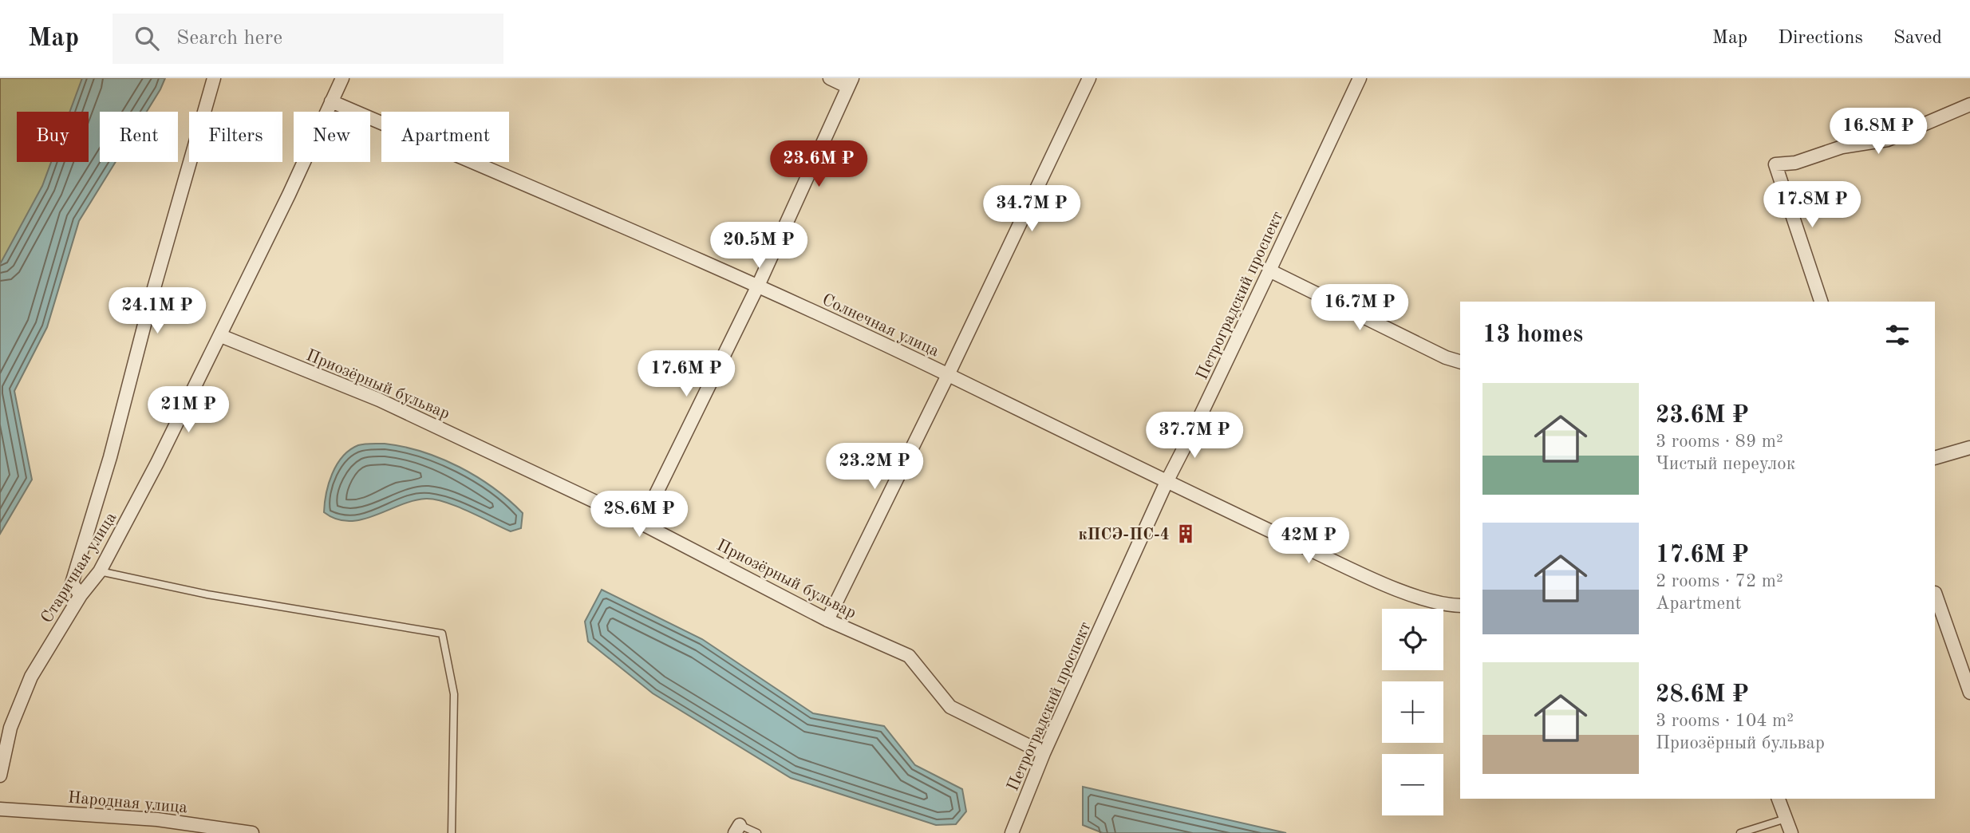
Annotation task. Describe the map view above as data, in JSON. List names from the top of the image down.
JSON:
{
  "streets": {
    "street": [
      "Петроградский проспект",
      "Солнечная улица",
      "Приозёрный бульвар",
      "Старичная улица",
      "Народная улица"
    ]
  },
  "crossings": [
    ["Петроградский проспект", "Солнечная улица"],
    ["Петроградский проспект", "Приозёрный бульвар"],
    ["Солнечная улица", "Старичная улица"],
    ["Приозёрный бульвар", "Старичная улица"]
  ],
  "places": {
    "building": ["кПСЭ-ПС-4"]
  },
  "page": {
    "header": "Map",
    "search": "Search here",
    "nav": ["Map", "Directions", "Saved"],
    "price": [
      "16.8M ₽",
      "23.6M ₽",
      "17.8M ₽",
      "34.7M ₽",
      "20.5M ₽",
      "16.7M ₽",
      "24.1M ₽",
      "17.6M ₽",
      "21M ₽",
      "37.7M ₽",
      "23.2M ₽",
      "28.6M ₽",
      "42M ₽"
    ],
    "chip": [
      "Buy",
      "Rent",
      "Filters",
      "New",
      "Apartment"
    ],
    "heading": "13 homes",
    "list": [
      {
        "name": "23.6M ₽",
        "note": "3 rooms · 89 m² · Чистый переулок"
      },
      {
        "name": "17.6M ₽",
        "note": "2 rooms · 72 m² · Apartment"
      },
      {
        "name": "28.6M ₽",
        "note": "3 rooms · 104 m² · Приозёрный бульвар"
      }
    ],
    "map_buttons": ["+", "−"]
  }
}
